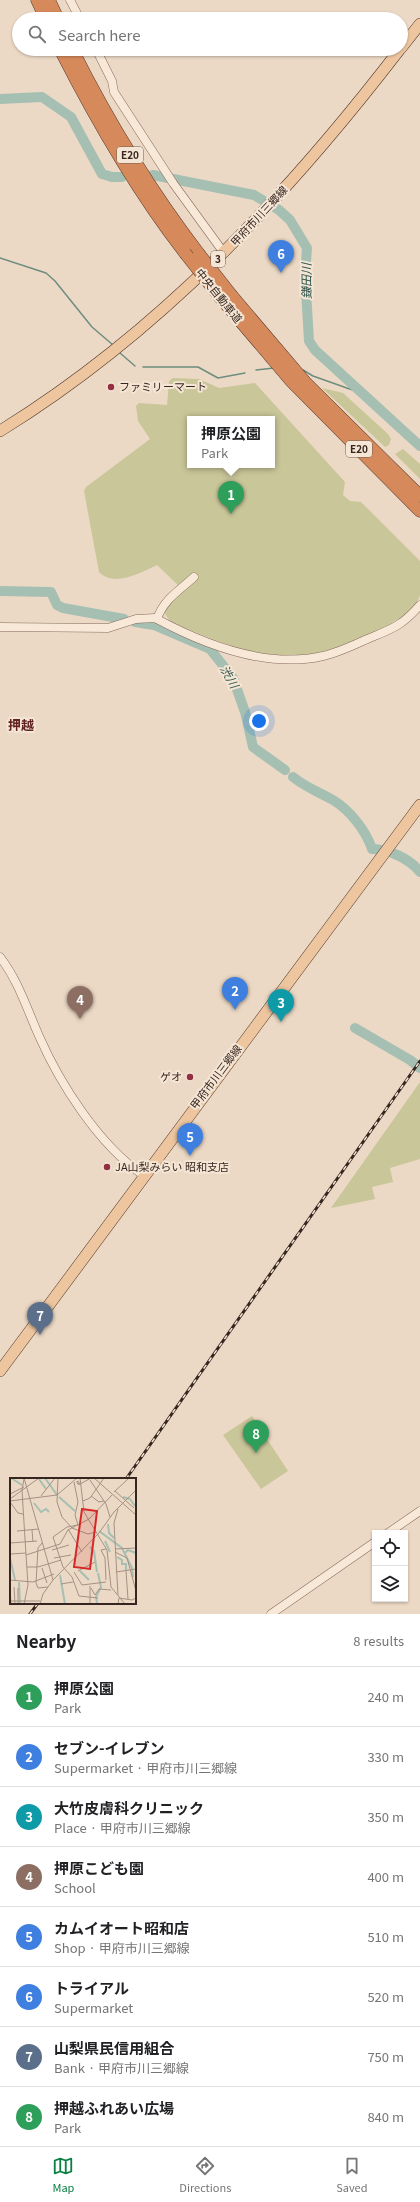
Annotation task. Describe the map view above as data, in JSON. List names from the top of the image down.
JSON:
{
  "streets": {
    "highway": ["E20", "中央自動車道"],
    "main road": ["甲府市川三郷線", "3"]
  },
  "districts": ["押越"],
  "water": ["鎌田川", "渋川"],
  "places": ["ファミリーマート", "ゲオ", "JA山梨みらい 昭和支店"],
  "page": {
    "search": "Search here",
    "pins": [
      "6",
      "1",
      "2",
      "4",
      "3",
      "5",
      "7",
      "8"
    ],
    "popup": ["押原公園", "Park"],
    "heading": ["Nearby", "8 results"],
    "list": [
      {
        "mark": "1",
        "name": "押原公園",
        "note": "Park",
        "value": "240 m"
      },
      {
        "mark": "2",
        "name": "セブン-イレブン",
        "note": "Supermarket · 甲府市川三郷線",
        "value": "330 m"
      },
      {
        "mark": "3",
        "name": "大竹皮膚科クリニック",
        "note": "Place · 甲府市川三郷線",
        "value": "350 m"
      },
      {
        "mark": "4",
        "name": "押原こども園",
        "note": "School",
        "value": "400 m"
      },
      {
        "mark": "5",
        "name": "カムイオート昭和店",
        "note": "Shop · 甲府市川三郷線",
        "value": "510 m"
      },
      {
        "mark": "6",
        "name": "トライアル",
        "note": "Supermarket",
        "value": "520 m"
      },
      {
        "mark": "7",
        "name": "山梨県民信用組合",
        "note": "Bank · 甲府市川三郷線",
        "value": "750 m"
      },
      {
        "mark": "8",
        "name": "押越ふれあい広場",
        "note": "Park",
        "value": "840 m"
      }
    ],
    "nav": ["Map", "Directions", "Saved"]
  }
}
